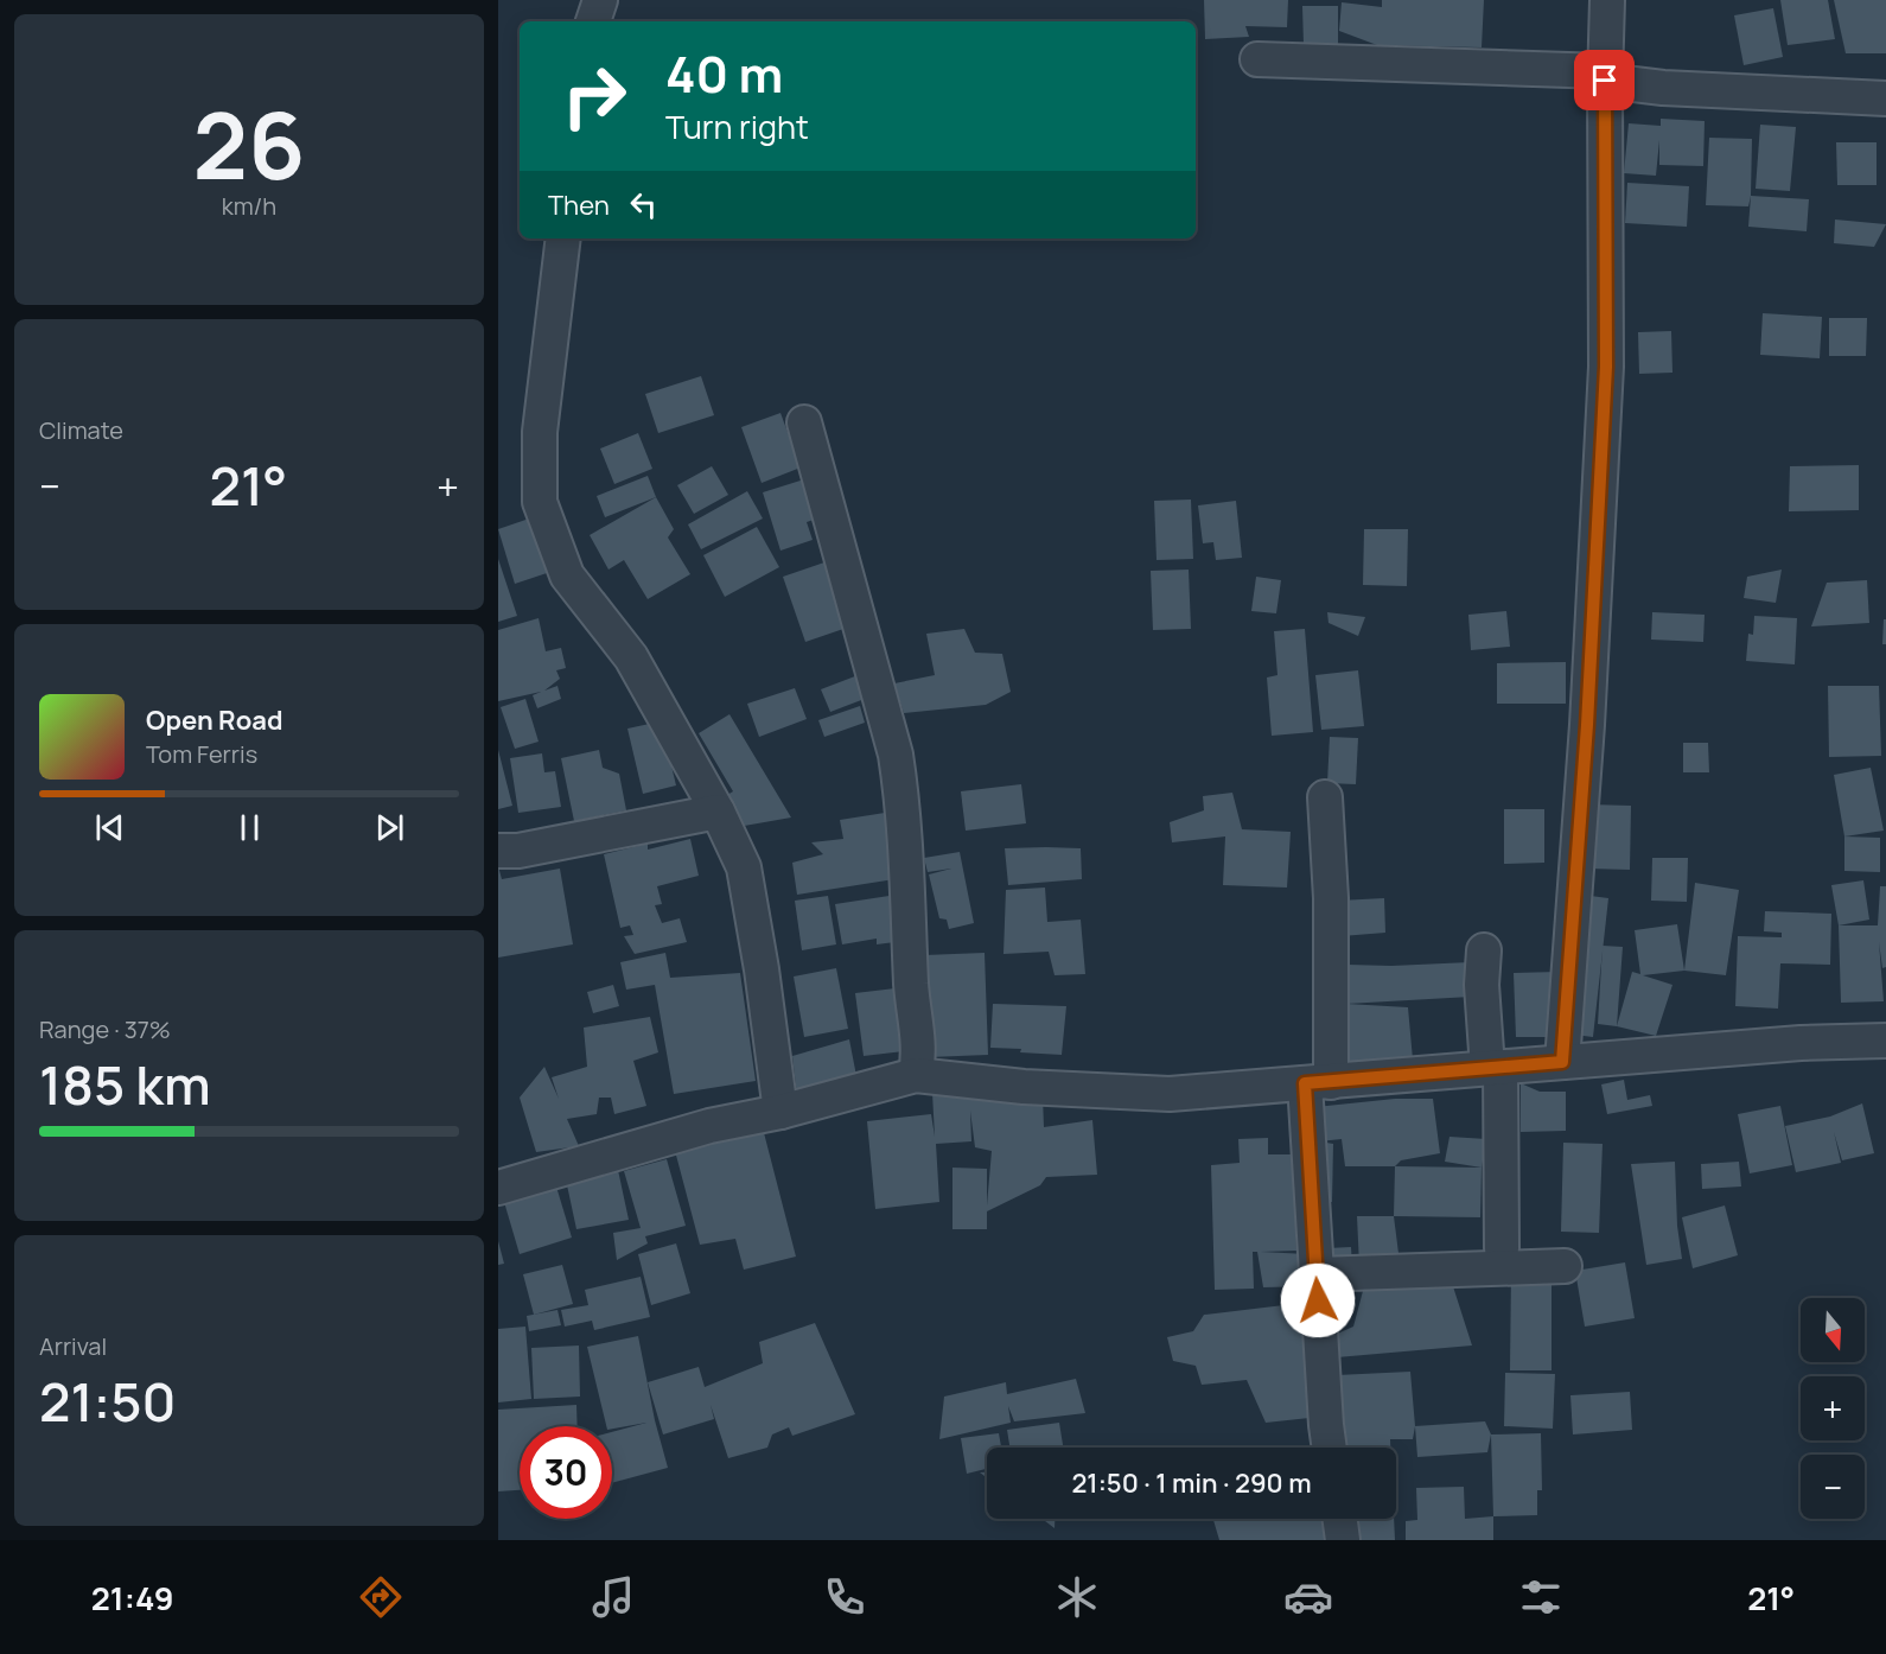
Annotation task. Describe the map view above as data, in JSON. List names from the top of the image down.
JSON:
{
  "north": "bottom",
  "page": {
    "tile": [
      ["26", "km/h"],
      "Climate",
      ["Range · 37%", "185 km"],
      ["Arrival", "21:50"]
    ],
    "turn": ["40 m", "Turn right"],
    "then": "Then",
    "heat": ["−", "21°", "+"],
    "song": ["Open Road", "Tom Ferris"],
    "map_buttons": ["+", "−"],
    "limit": "30",
    "trip": "21:50 · 1 min · 290 m",
    "tabs": ["21:49", "21°"]
  }
}
